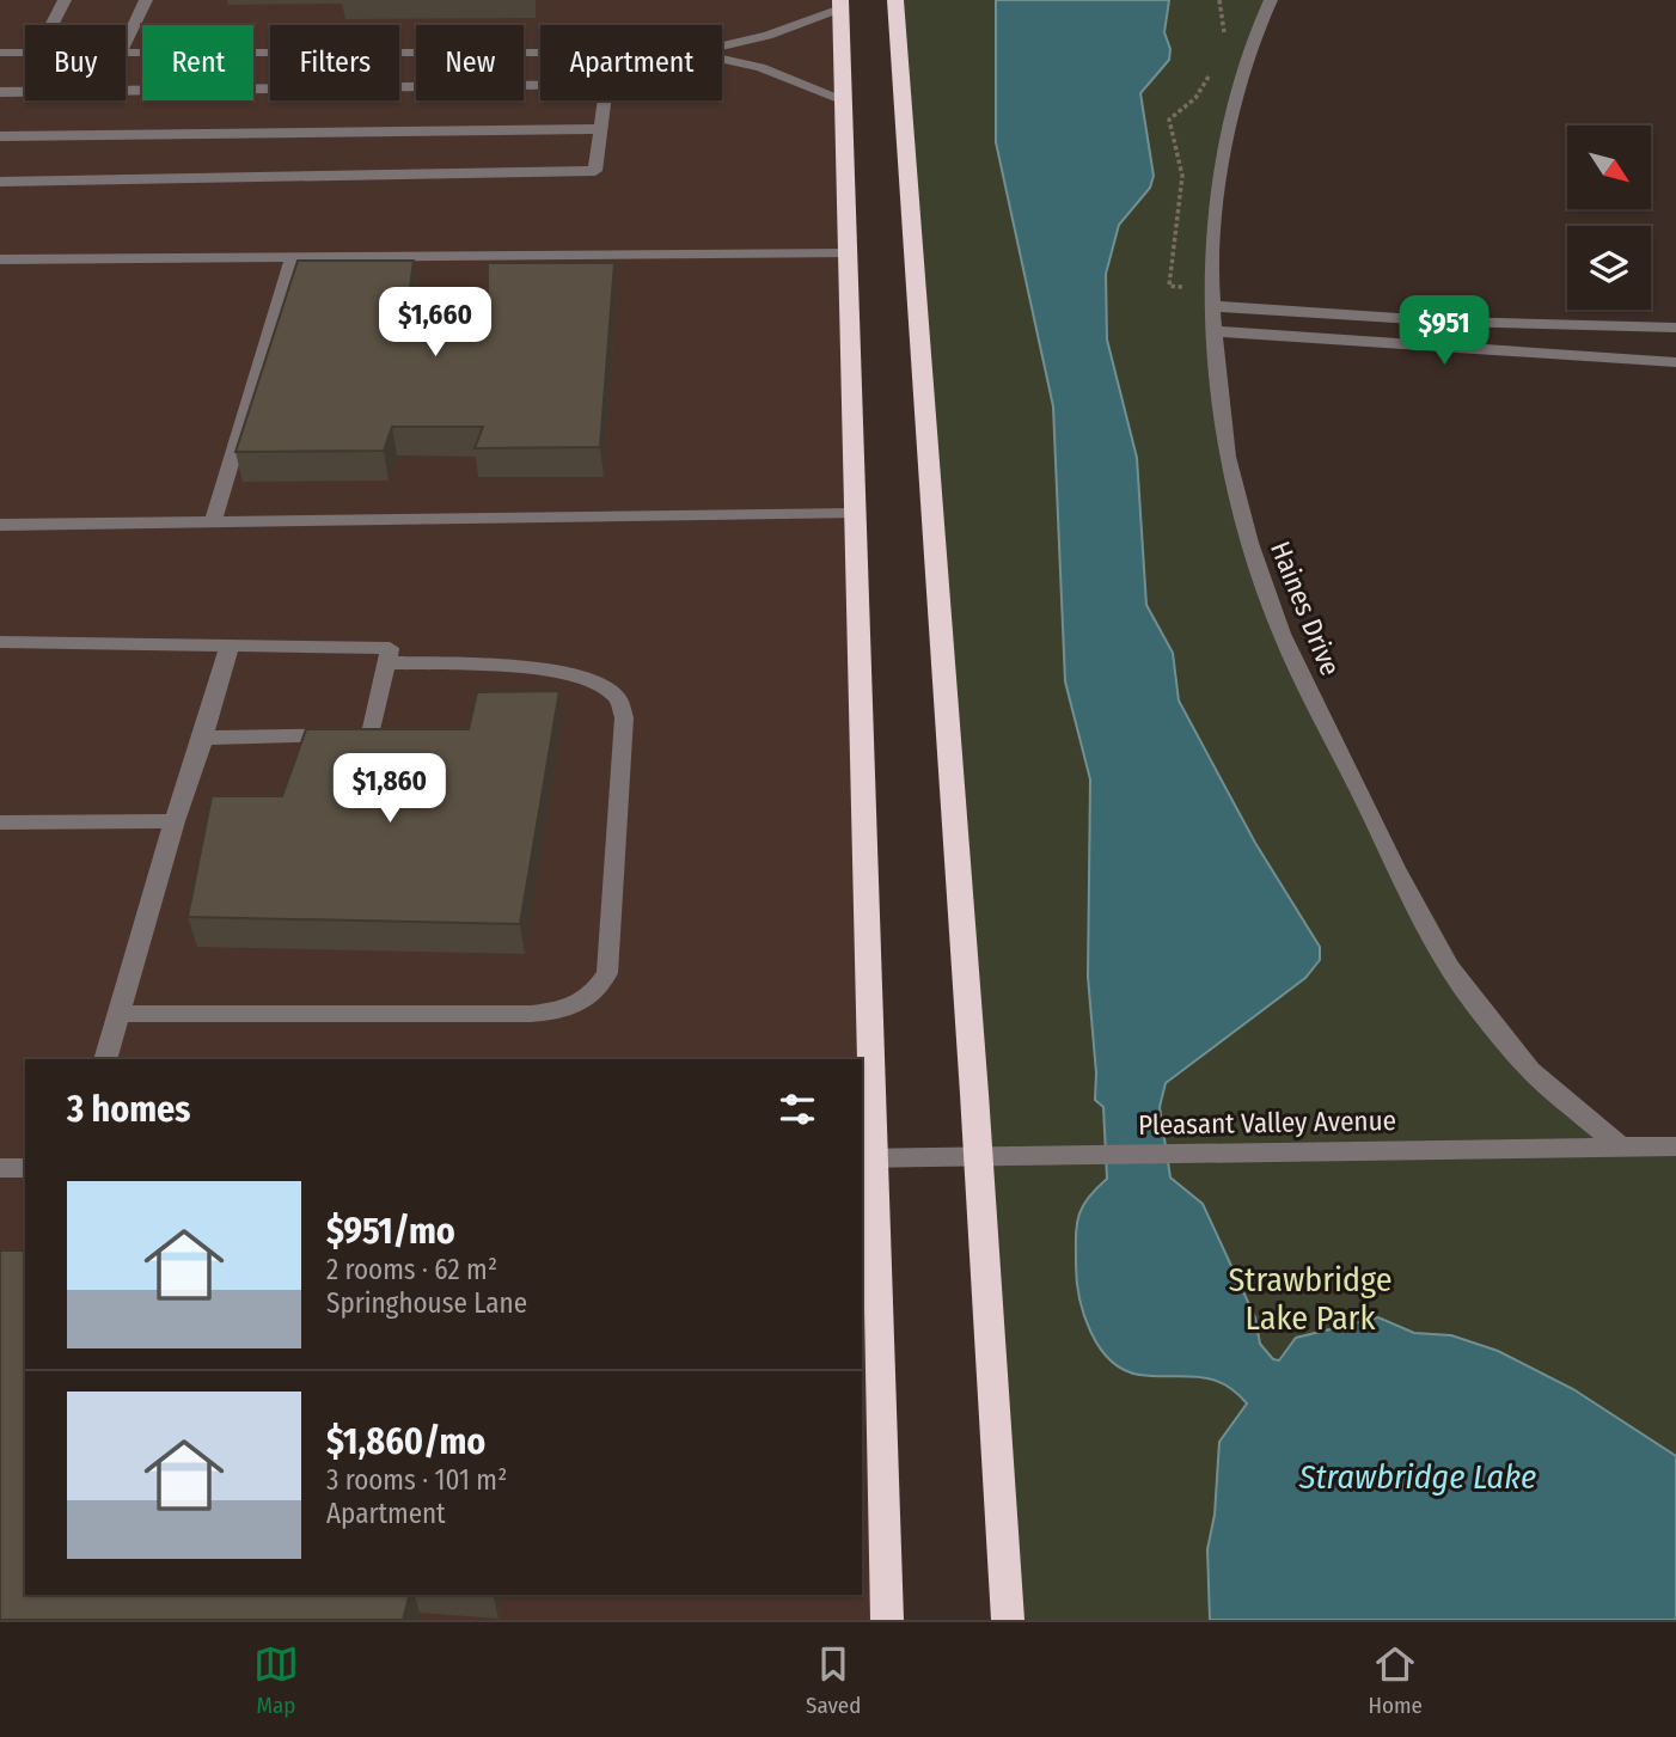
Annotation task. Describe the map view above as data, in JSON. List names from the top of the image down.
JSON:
{
  "streets": {
    "street": ["Haines Drive", "Pleasant Valley Avenue"]
  },
  "crossings": [
    ["Haines Drive", "Pleasant Valley Avenue"]
  ],
  "water": ["Strawbridge Lake"],
  "parks": ["Strawbridge Lake Park"],
  "north": "bottom right",
  "page": {
    "chip": [
      "Buy",
      "Rent",
      "Filters",
      "New",
      "Apartment"
    ],
    "price": ["$1,660", "$951", "$1,860"],
    "heading": "3 homes",
    "list": [
      {
        "name": "$951/mo",
        "note": "2 rooms · 62 m² · Springhouse Lane"
      },
      {
        "name": "$1,860/mo",
        "note": "3 rooms · 101 m² · Apartment"
      }
    ],
    "tabs": ["Map", "Saved", "Home"]
  }
}
